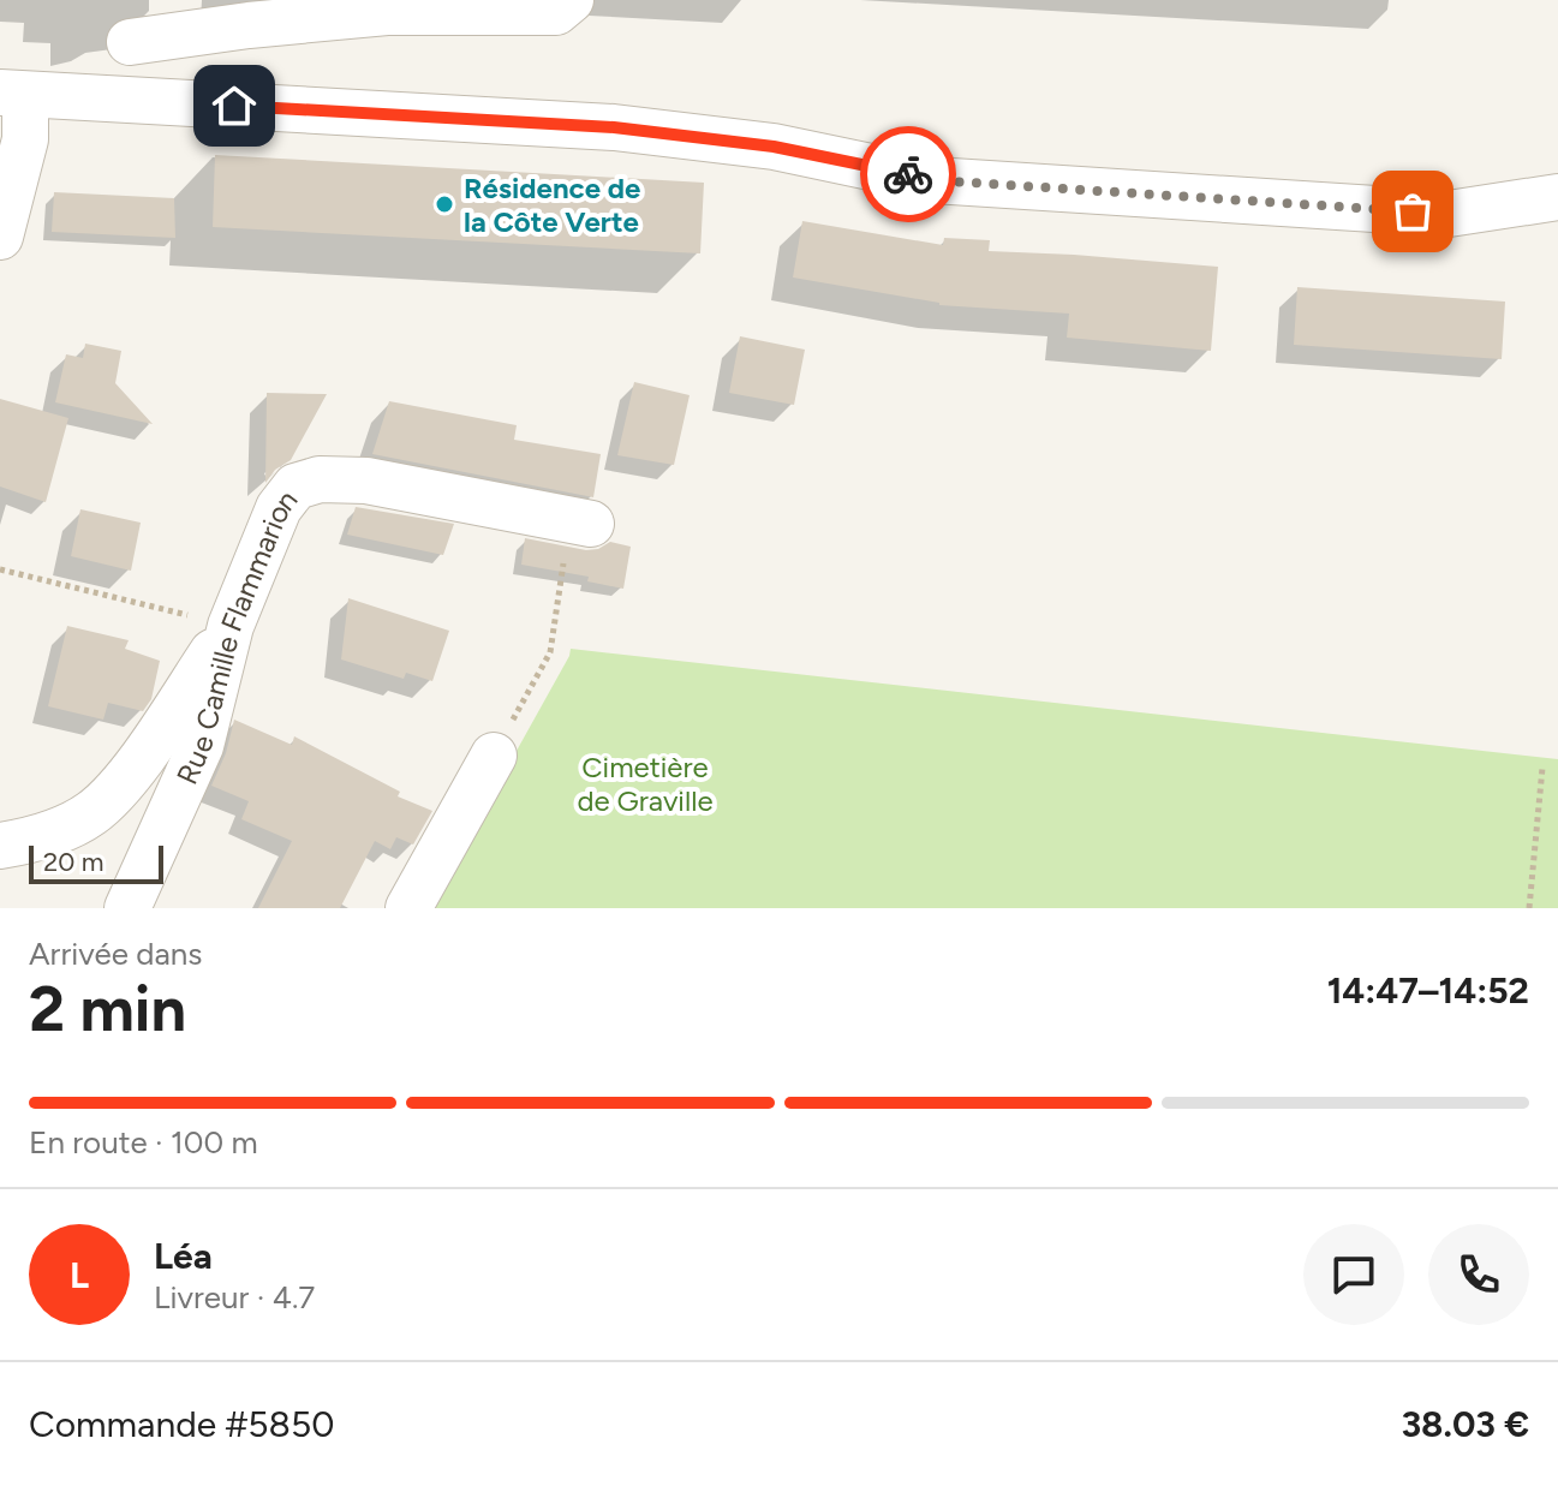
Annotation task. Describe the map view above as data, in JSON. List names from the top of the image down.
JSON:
{
  "streets": {
    "street": ["Rue Camille Flammarion"]
  },
  "parks": ["Cimetière de Graville"],
  "places": ["Résidence de la Côte Verte"],
  "scale_bar": "20 m",
  "page": {
    "scale": "20 m",
    "heading": ["2 min", "Arrivée dans", "14:47–14:52"],
    "panel": [
      "Léa",
      "Livreur · 4.7",
      "Commande #5850",
      "38.03 €"
    ],
    "bar": "En route · 100 m",
    "round": "L"
  }
}
